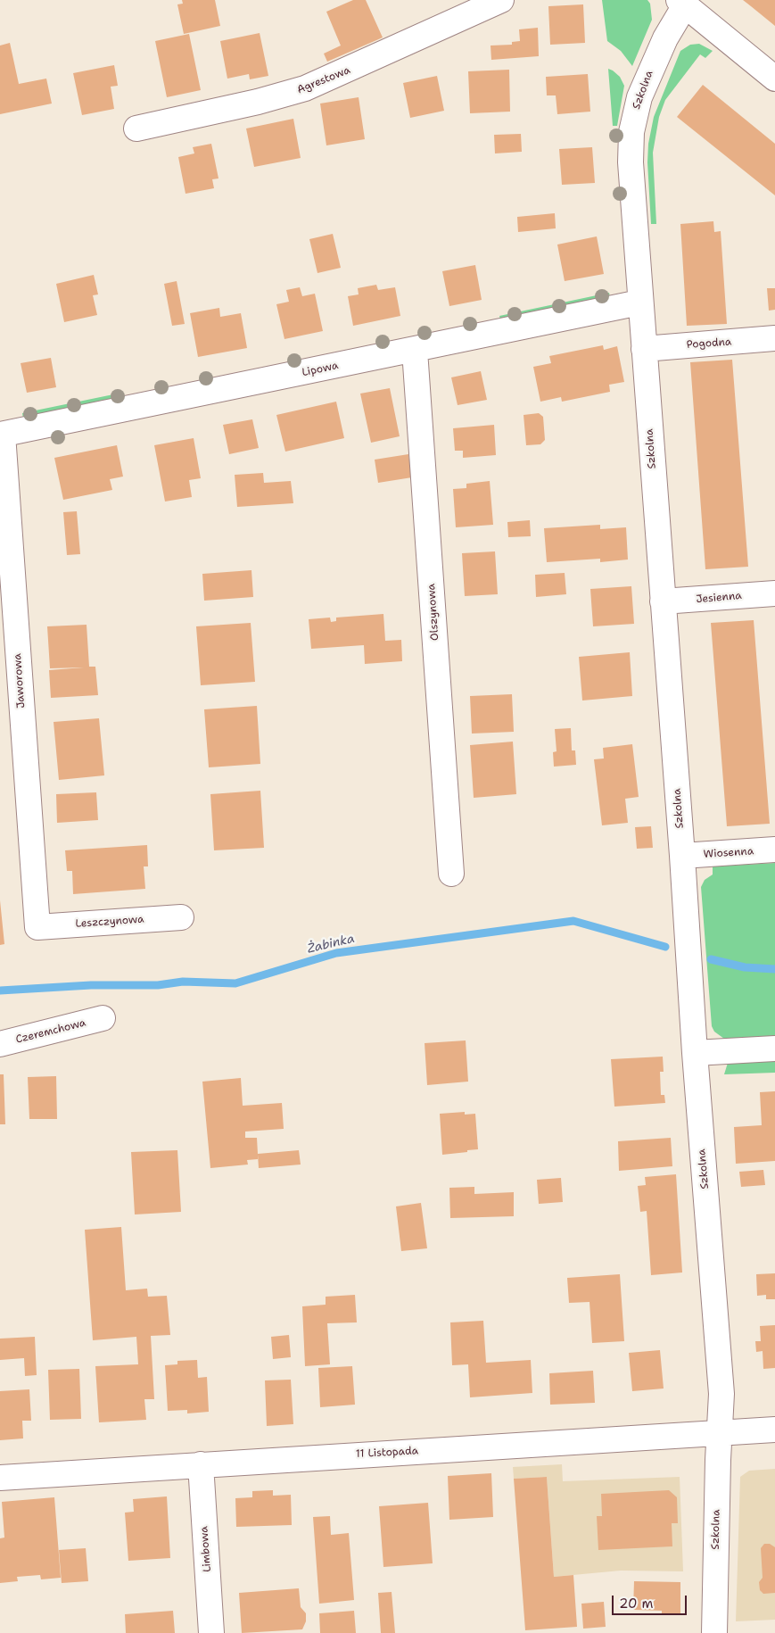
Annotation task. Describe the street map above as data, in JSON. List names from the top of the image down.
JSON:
{
  "streets": {
    "street": [
      "Agrestowa",
      "Szkolna",
      "Pogodna",
      "Lipowa",
      "Jesienna",
      "Olszynowa",
      "Jaworowa",
      "Wiosenna",
      "Leszczynowa",
      "Czeremchowa",
      "11 Listopada",
      "Limbowa"
    ]
  },
  "crossings": [
    ["Szkolna", "Pogodna"],
    ["Szkolna", "Lipowa"],
    ["Szkolna", "Jesienna"],
    ["Szkolna", "Wiosenna"],
    ["Szkolna", "11 Listopada"],
    ["Lipowa", "Olszynowa"],
    ["Lipowa", "Jaworowa"],
    ["Jaworowa", "Leszczynowa"],
    ["11 Listopada", "Limbowa"]
  ],
  "water": ["Żabinka"],
  "scale_bar": "20 m"
}
